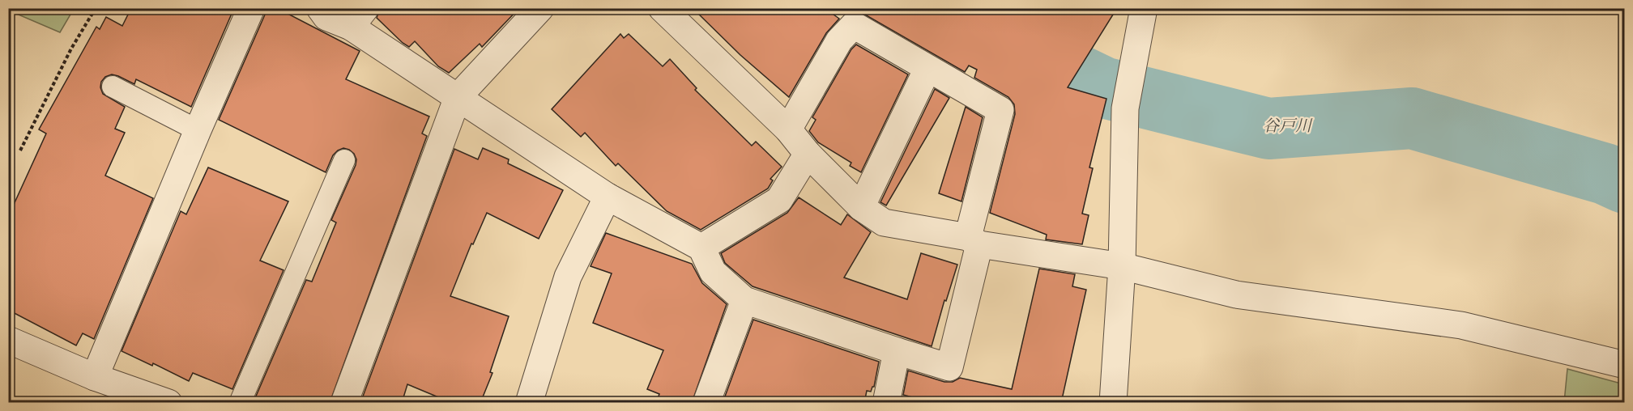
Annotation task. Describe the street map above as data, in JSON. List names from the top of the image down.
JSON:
{
  "water": ["谷戸川"]
}
